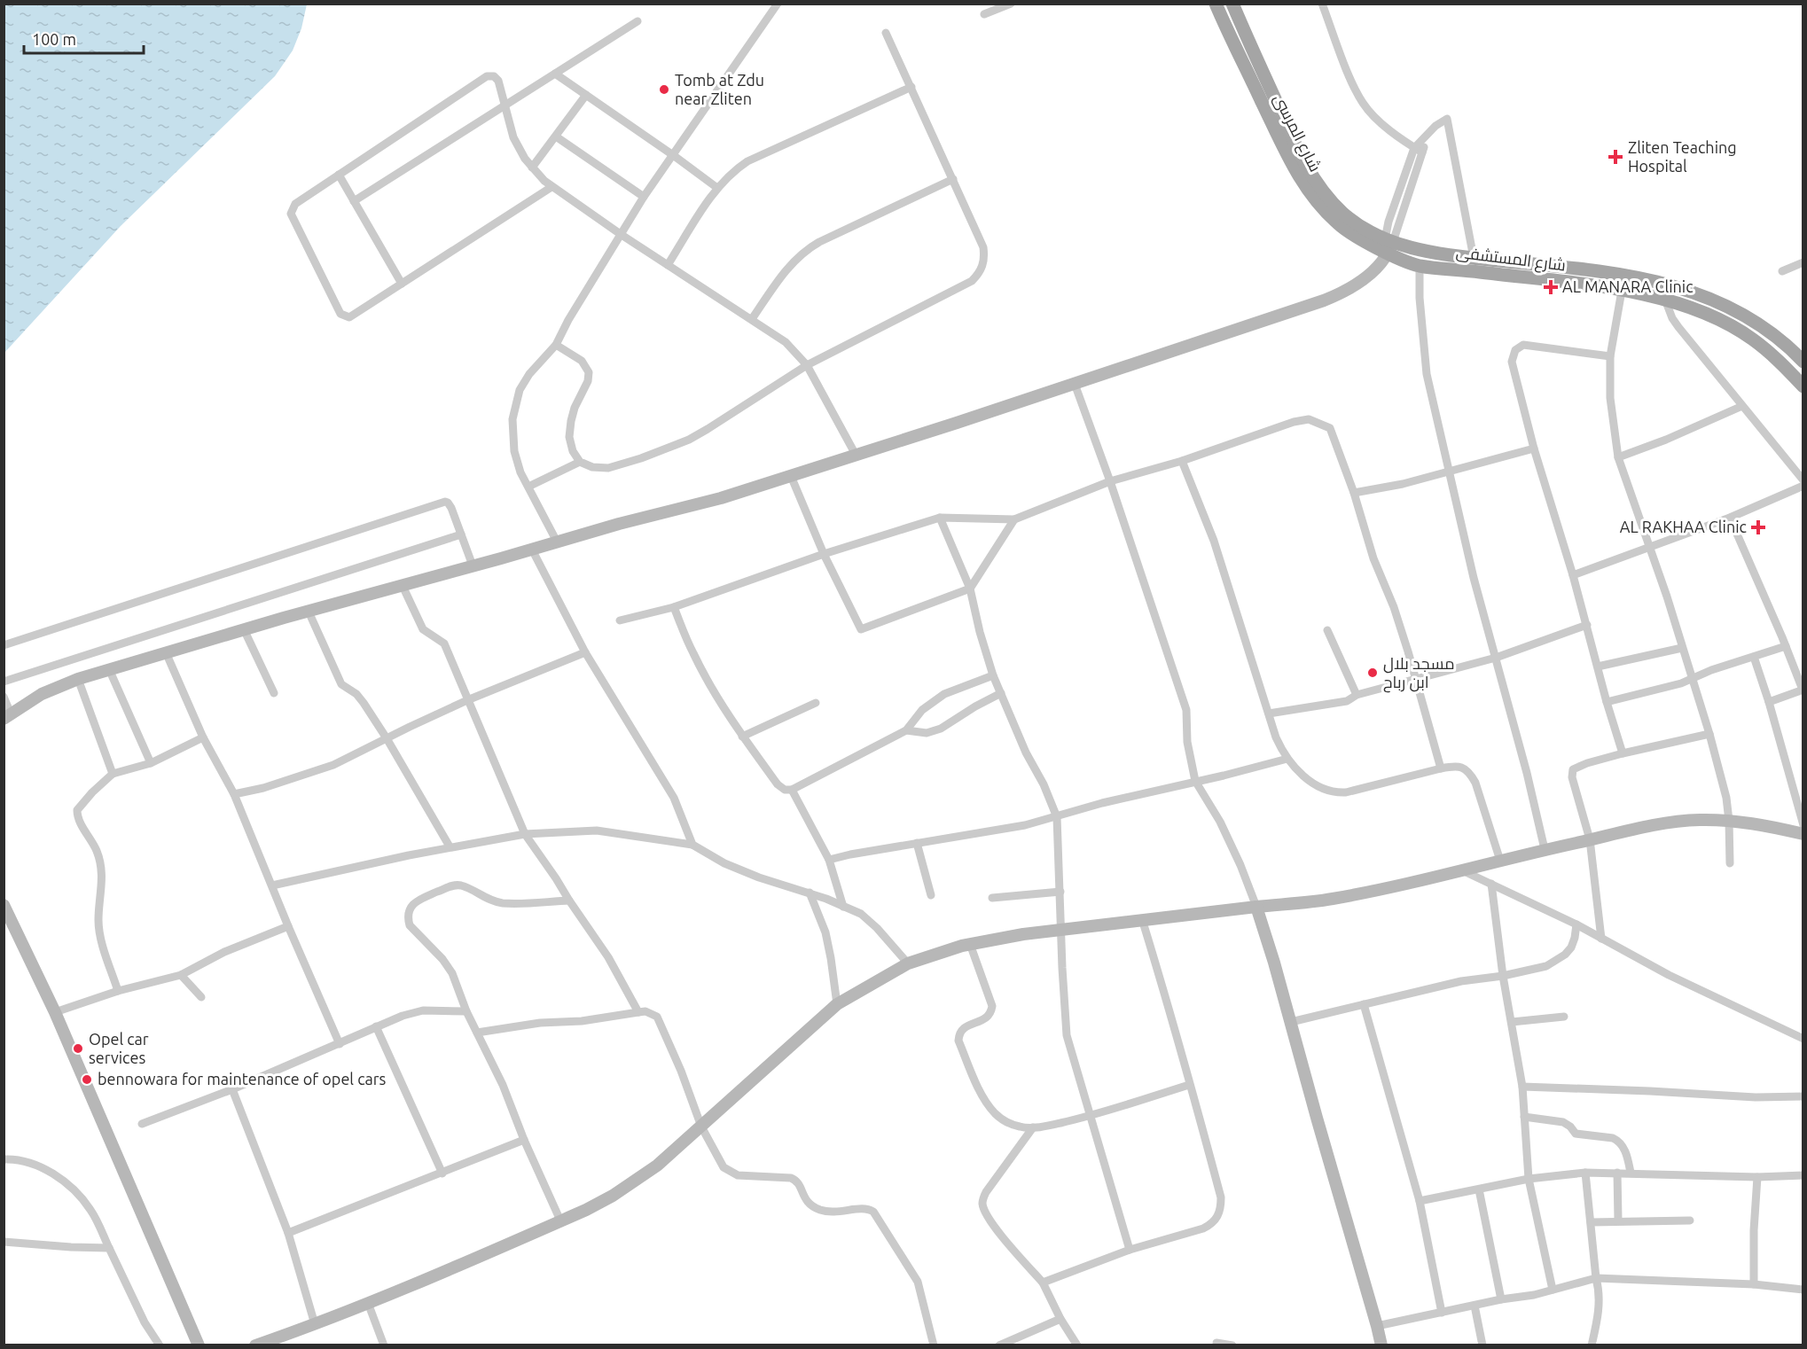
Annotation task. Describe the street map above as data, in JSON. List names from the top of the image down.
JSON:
{
  "streets": {
    "main road": ["شارع المرسى", "شارع المستشفى"]
  },
  "crossings": [
    ["شارع المرسى", "شارع المستشفى"]
  ],
  "places": {
    "other": [
      "Tomb at Zdu near Zliten",
      "مسجد بلال ابن رباح",
      "Opel car services",
      "bennowara for maintenance of opel cars"
    ],
    "health": ["Zliten Teaching Hospital", "AL MANARA Clinic", "AL RAKHAA Clinic"]
  },
  "scale_bar": "100 m"
}
